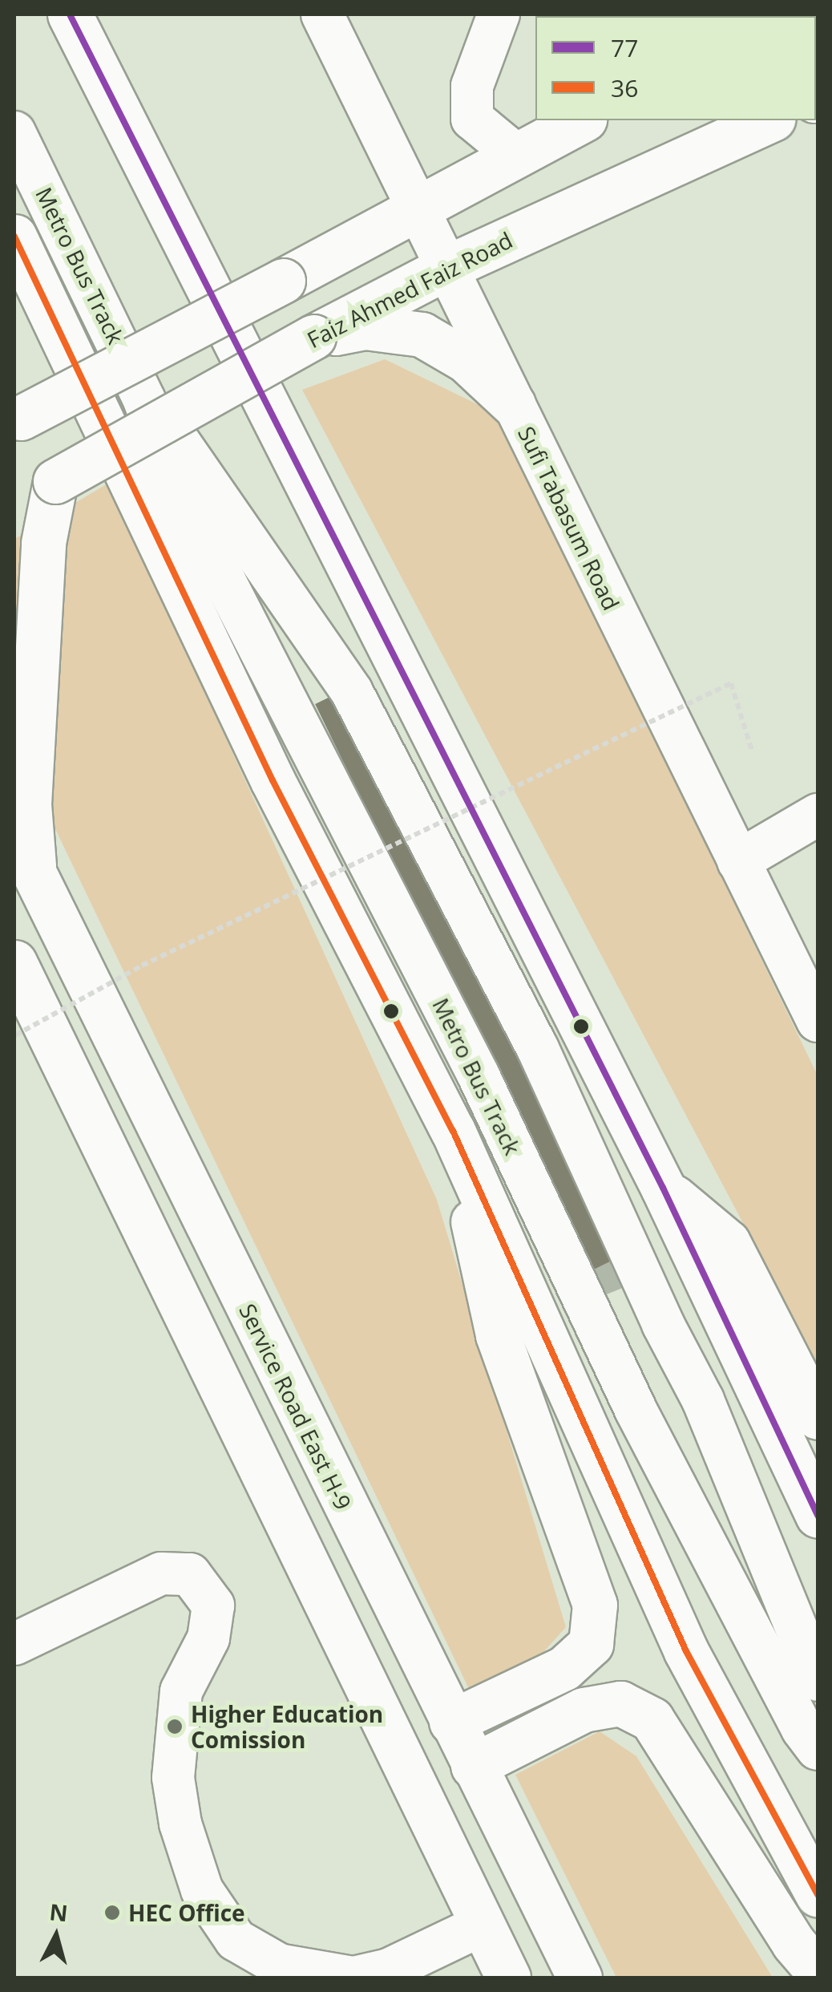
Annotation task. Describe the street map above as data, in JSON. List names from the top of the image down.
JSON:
{
  "streets": {
    "main road": ["Faiz Ahmed Faiz Road", "Service Road East H-9"],
    "street": ["Metro Bus Track", "Sufi Tabasum Road"]
  },
  "crossings": [
    ["Faiz Ahmed Faiz Road", "Sufi Tabasum Road"]
  ],
  "places": ["Higher Education Comission", "HEC Office"],
  "lines": ["transit line 77", "transit line 36"],
  "legend": ["77", "36"],
  "north": "top"
}
